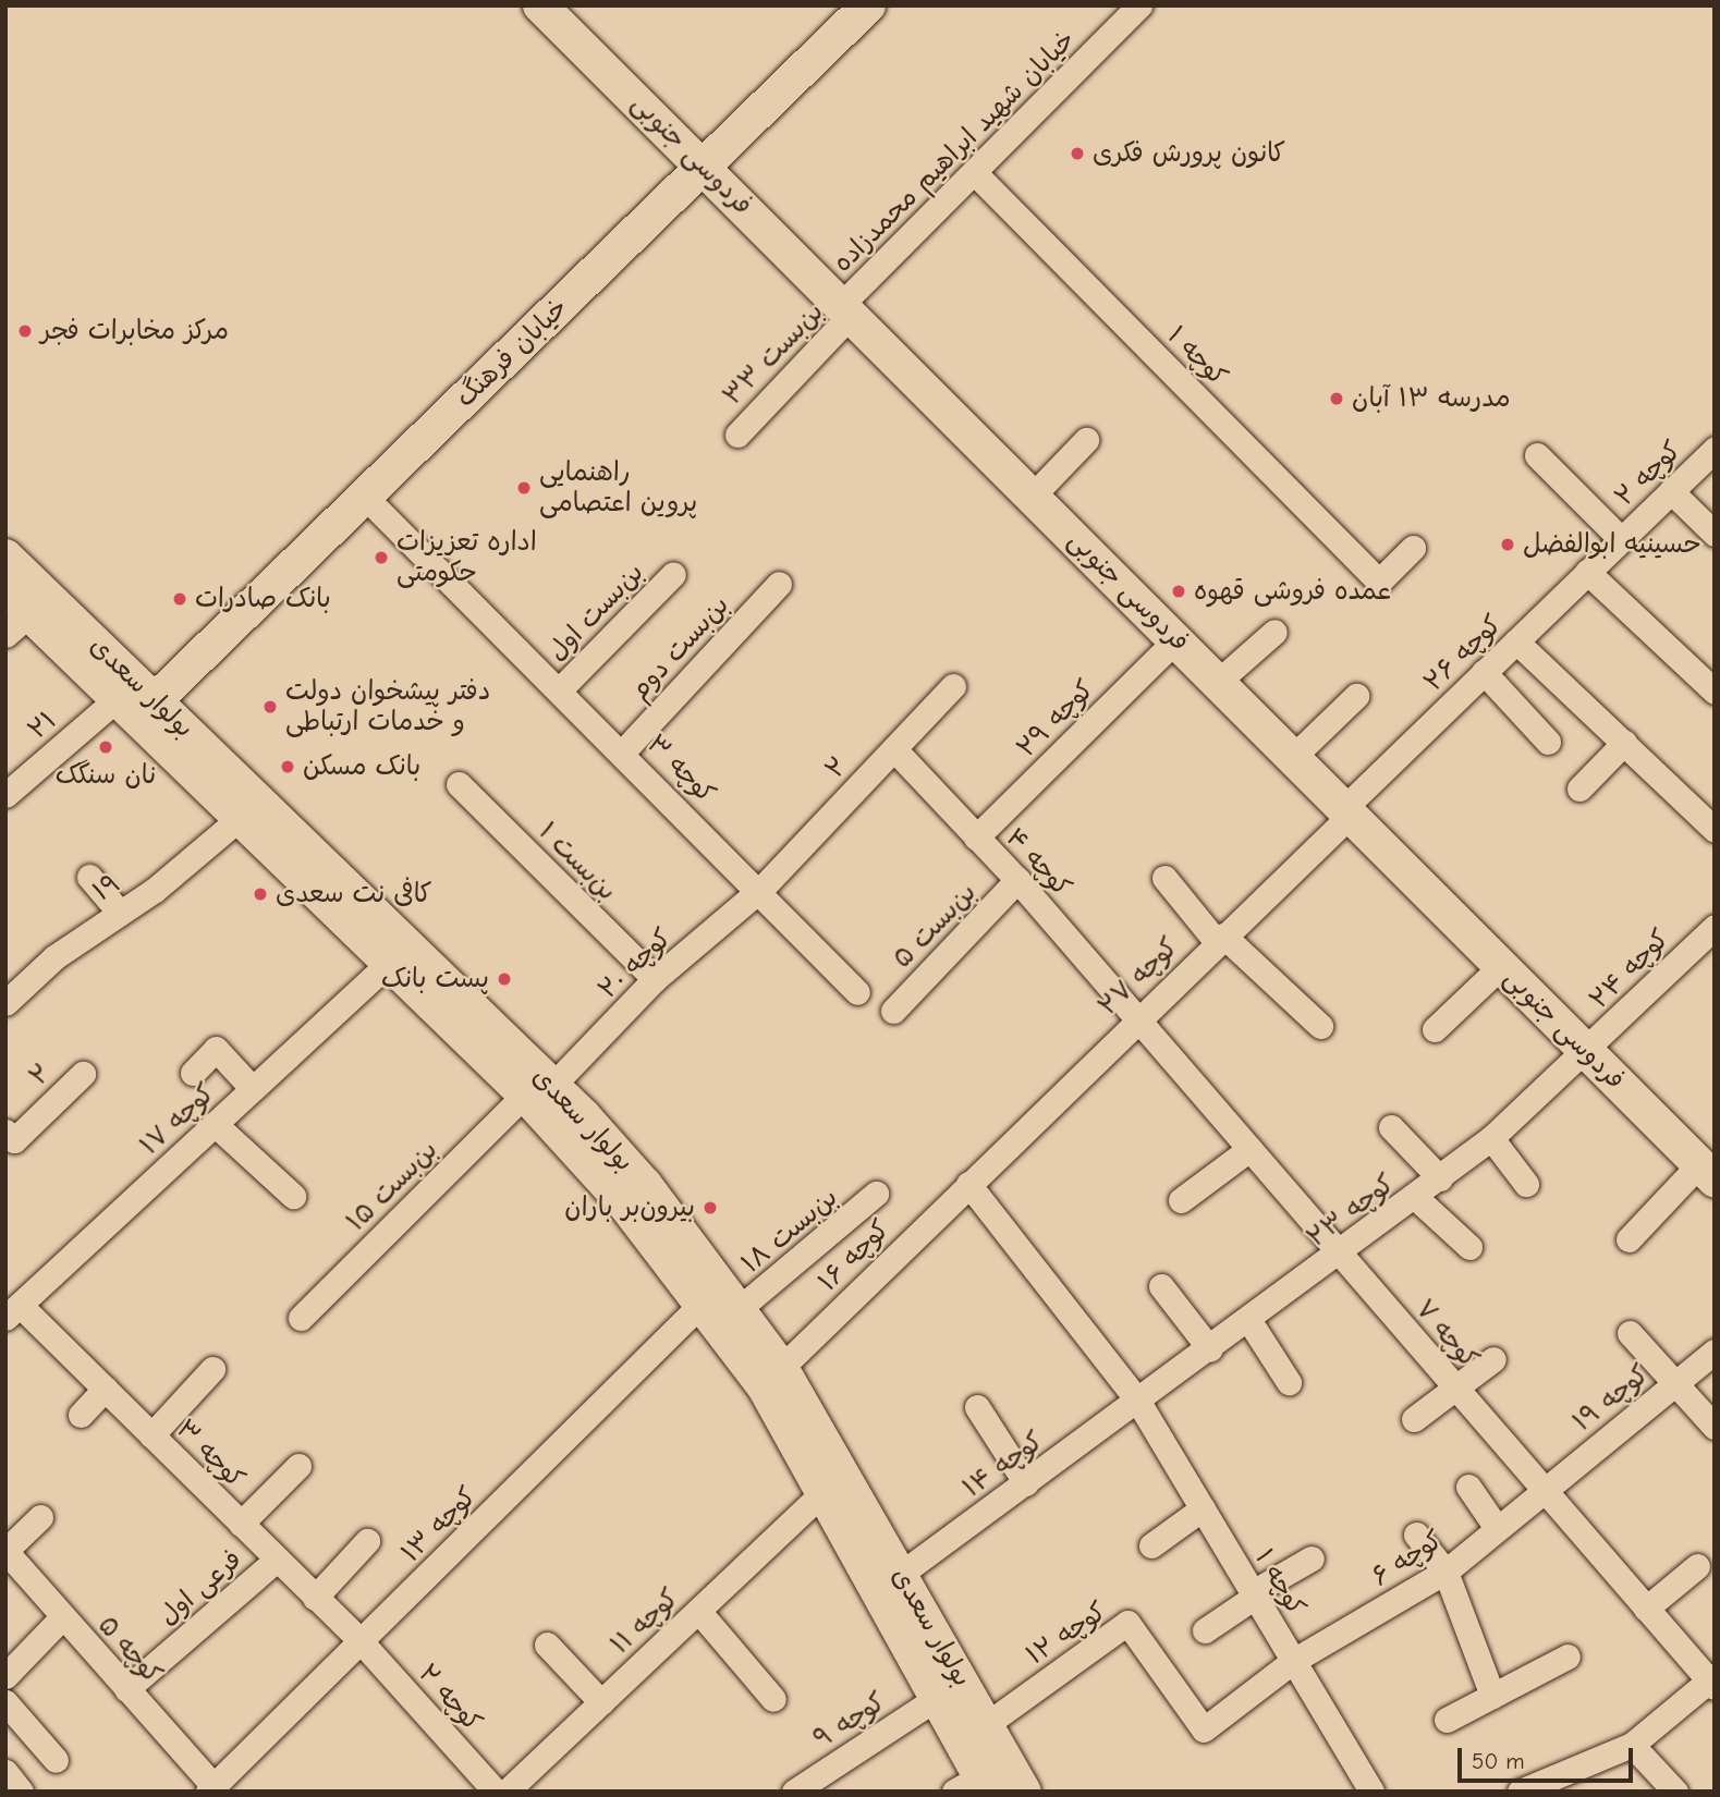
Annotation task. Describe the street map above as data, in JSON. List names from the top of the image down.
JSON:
{
  "streets": {
    "main road": ["فردوسی جنوبی", "خیابان فرهنگ", "بولوار سعدی"],
    "street": [
      "خیابان شهید ابراهیم محمدزاده",
      "بن‌بست ۳۳",
      "کوچه ۱",
      "کوچه ۲",
      "بن‌بست اول",
      "بن‌بست دوم",
      "کوچه ۲۶",
      "کوچه ۲۹",
      "۲۱",
      "۲",
      "کوچه ۳",
      "بن‌بست ۱",
      "کوچه ۴",
      "۱۹",
      "بن‌بست ۵",
      "کوچه ۲۰",
      "کوچه ۲۴",
      "کوچه ۲۷",
      "کوچه ۱۷",
      "بن‌بست ۱۵",
      "کوچه ۲۳",
      "بن‌بست ۱۸",
      "کوچه ۱۶",
      "کوچه ۷",
      "کوچه ۱۹",
      "کوچه ۱۴",
      "کوچه ۱۳",
      "کوچه ۶",
      "فرعی اول",
      "کوچه ۱۱",
      "کوچه ۱۲",
      "کوچه ۵",
      "کوچه ۹"
    ]
  },
  "crossings": [
    ["خیابان شهید ابراهیم محمدزاده", "فردوسی جنوبی"],
    ["خیابان شهید ابراهیم محمدزاده", "بن‌بست ۳۳"],
    ["خیابان شهید ابراهیم محمدزاده", "کوچه ۱"],
    ["فردوسی جنوبی", "خیابان فرهنگ"],
    ["فردوسی جنوبی", "بن‌بست ۳۳"],
    ["فردوسی جنوبی", "کوچه ۲۶"],
    ["فردوسی جنوبی", "کوچه ۲۹"],
    ["فردوسی جنوبی", "کوچه ۲۴"],
    ["فردوسی جنوبی", "کوچه ۲۷"],
    ["فردوسی جنوبی", "کوچه ۲۳"],
    ["خیابان فرهنگ", "بولوار سعدی"],
    ["خیابان فرهنگ", "۲۱"],
    ["کوچه ۱", "کوچه ۲۷"],
    ["کوچه ۱", "کوچه ۲۳"],
    ["کوچه ۱", "کوچه ۱۶"],
    ["کوچه ۱", "کوچه ۱۴"],
    ["کوچه ۱", "کوچه ۶"],
    ["کوچه ۱", "کوچه ۱۲"],
    ["کوچه ۲", "کوچه ۲۶"],
    ["کوچه ۲", "کوچه ۳"],
    ["کوچه ۲", "کوچه ۱۳"],
    ["بن‌بست اول", "کوچه ۳"],
    ["بن‌بست دوم", "کوچه ۳"],
    ["کوچه ۲۶", "کوچه ۲۷"],
    ["بولوار سعدی", "۲۱"],
    ["بولوار سعدی", "۱۹"],
    ["بولوار سعدی", "کوچه ۲۰"],
    ["بولوار سعدی", "کوچه ۱۷"],
    ["بولوار سعدی", "بن‌بست ۱۵"],
    ["بولوار سعدی", "بن‌بست ۱۸"],
    ["بولوار سعدی", "کوچه ۱۶"],
    ["بولوار سعدی", "کوچه ۱۴"],
    ["بولوار سعدی", "کوچه ۱۳"],
    ["بولوار سعدی", "کوچه ۱۱"],
    ["بولوار سعدی", "کوچه ۱۲"],
    ["بولوار سعدی", "کوچه ۹"],
    ["کوچه ۲۹", "کوچه ۴"],
    ["۲", "کوچه ۳"],
    ["۲", "کوچه ۴"],
    ["۲", "کوچه ۲۰"],
    ["کوچه ۳", "کوچه ۲۰"],
    ["کوچه ۳", "کوچه ۱۷"],
    ["کوچه ۳", "کوچه ۱۳"],
    ["کوچه ۳", "فرعی اول"],
    ["بن‌بست ۱", "کوچه ۲۰"],
    ["کوچه ۴", "بن‌بست ۵"],
    ["کوچه ۴", "کوچه ۲۷"],
    ["کوچه ۴", "کوچه ۷"],
    ["کوچه ۲۰", "بن‌بست ۱۵"],
    ["کوچه ۲۴", "کوچه ۲۳"],
    ["کوچه ۲۷", "کوچه ۱۶"],
    ["کوچه ۲۷", "کوچه ۷"],
    ["کوچه ۲۳", "کوچه ۷"],
    ["کوچه ۲۳", "کوچه ۱۴"],
    ["کوچه ۷", "کوچه ۱۹"],
    ["کوچه ۷", "کوچه ۶"],
    ["کوچه ۱۹", "کوچه ۶"],
    ["کوچه ۱۳", "کوچه ۵"],
    ["کوچه ۶", "کوچه ۱۲"],
    ["فرعی اول", "کوچه ۵"]
  ],
  "places": [
    "کانون پرورش فکری",
    "مرکز مخابرات فجر",
    "مدرسه ۱۳ آبان",
    "راهنمایی پروین اعتصامی",
    "حسینیه ابوالفضل",
    "اداره تعزیزات حکومتی",
    "عمده فروشی قهوه",
    "بانک صادرات",
    "دفتر پیشخوان دولت و خدمات ارتباطی",
    "نان سنگک",
    "بانک مسکن",
    "کافی نت سعدی",
    "پست بانک",
    "بیرون‌بر باران"
  ],
  "scale_bar": "50 m"
}
